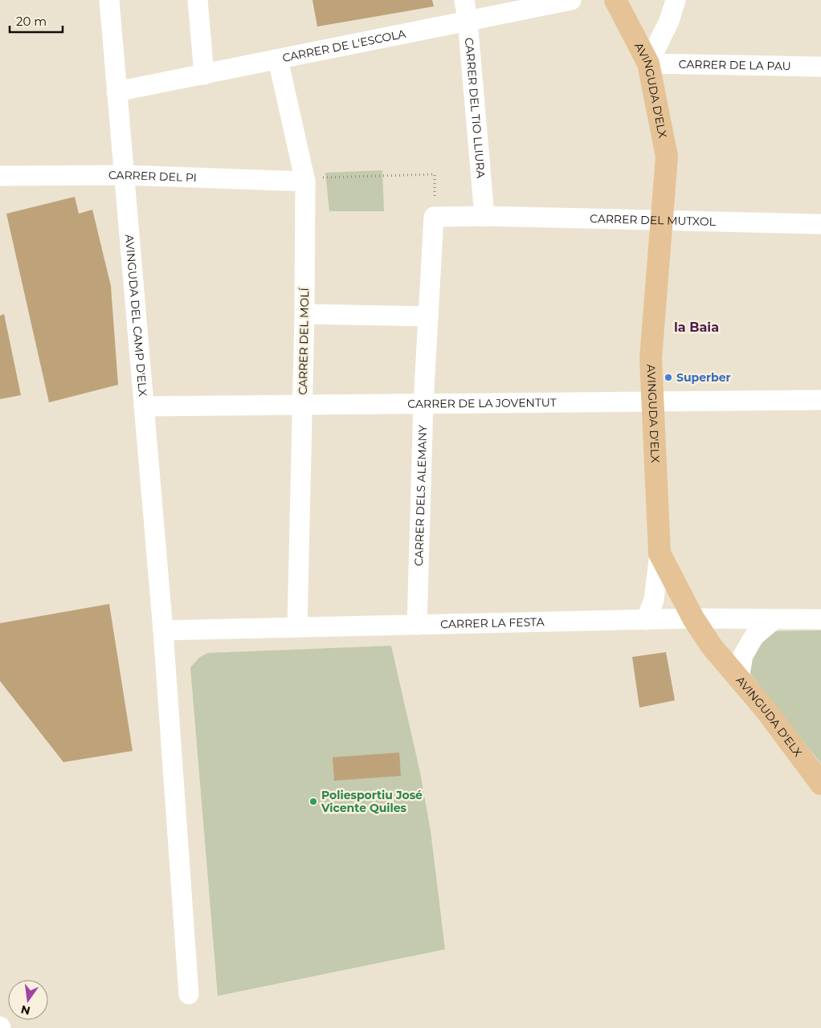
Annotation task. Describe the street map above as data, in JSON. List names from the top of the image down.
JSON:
{
  "streets": {
    "main road": ["AVINGUDA D'ELX"],
    "street": [
      "CARRER DE L'ESCOLA",
      "CARRER DE LA PAU",
      "CARRER DEL TIO LLIURA",
      "CARRER DEL PI",
      "CARRER DEL MUTXOL",
      "AVINGUDA DEL CAMP D'ELX",
      "CARRER DEL MOLÍ",
      "CARRER DE LA JOVENTUT",
      "CARRER DELS ALEMANY",
      "CARRER LA FESTA"
    ]
  },
  "crossings": [
    ["CARRER DE L'ESCOLA", "CARRER DEL TIO LLIURA"],
    ["CARRER DE L'ESCOLA", "AVINGUDA DEL CAMP D'ELX"],
    ["CARRER DE L'ESCOLA", "CARRER DEL MOLÍ"],
    ["CARRER DE LA PAU", "AVINGUDA D'ELX"],
    ["AVINGUDA D'ELX", "CARRER DEL MUTXOL"],
    ["AVINGUDA D'ELX", "CARRER DE LA JOVENTUT"],
    ["AVINGUDA D'ELX", "CARRER LA FESTA"],
    ["CARRER DEL TIO LLIURA", "CARRER DEL MUTXOL"],
    ["CARRER DEL PI", "AVINGUDA DEL CAMP D'ELX"],
    ["CARRER DEL PI", "CARRER DEL MOLÍ"],
    ["CARRER DEL MUTXOL", "CARRER DELS ALEMANY"],
    ["AVINGUDA DEL CAMP D'ELX", "CARRER DE LA JOVENTUT"],
    ["AVINGUDA DEL CAMP D'ELX", "CARRER LA FESTA"],
    ["CARRER DEL MOLÍ", "CARRER DE LA JOVENTUT"],
    ["CARRER DEL MOLÍ", "CARRER LA FESTA"],
    ["CARRER DE LA JOVENTUT", "CARRER DELS ALEMANY"],
    ["CARRER DELS ALEMANY", "CARRER LA FESTA"]
  ],
  "districts": ["la Baia"],
  "places": ["Superber", "Poliesportiu José Vicente Quiles"],
  "scale_bar": "20 m",
  "north": "bottom"
}
